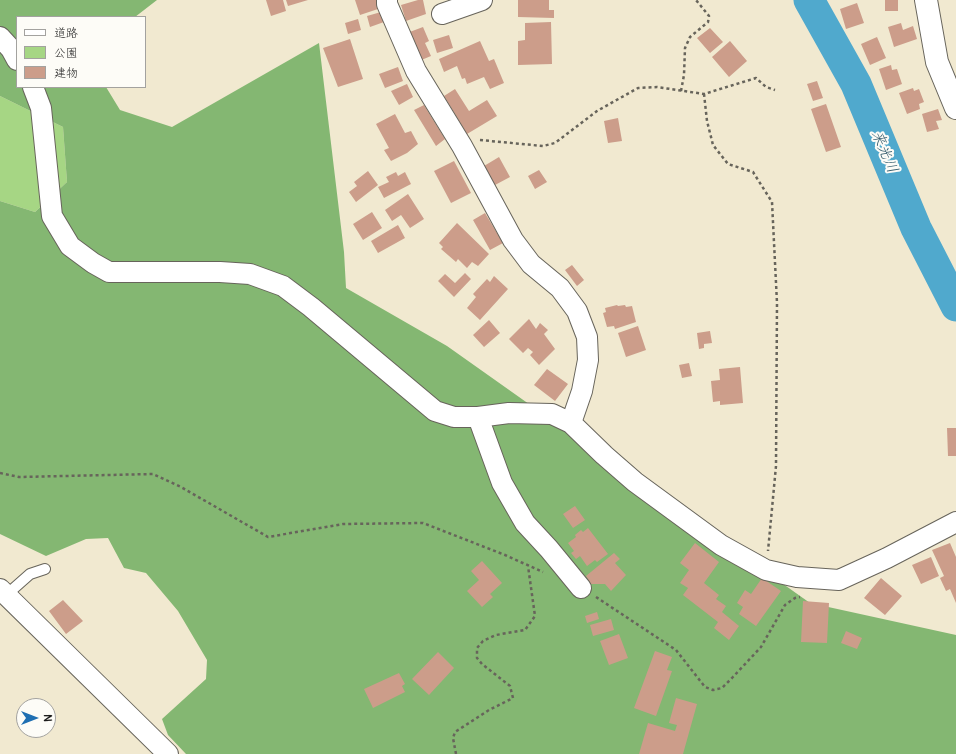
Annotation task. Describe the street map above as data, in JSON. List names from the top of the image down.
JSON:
{
  "water": ["来光川"],
  "legend": ["道路", "公園", "建物"],
  "north": "right"
}
